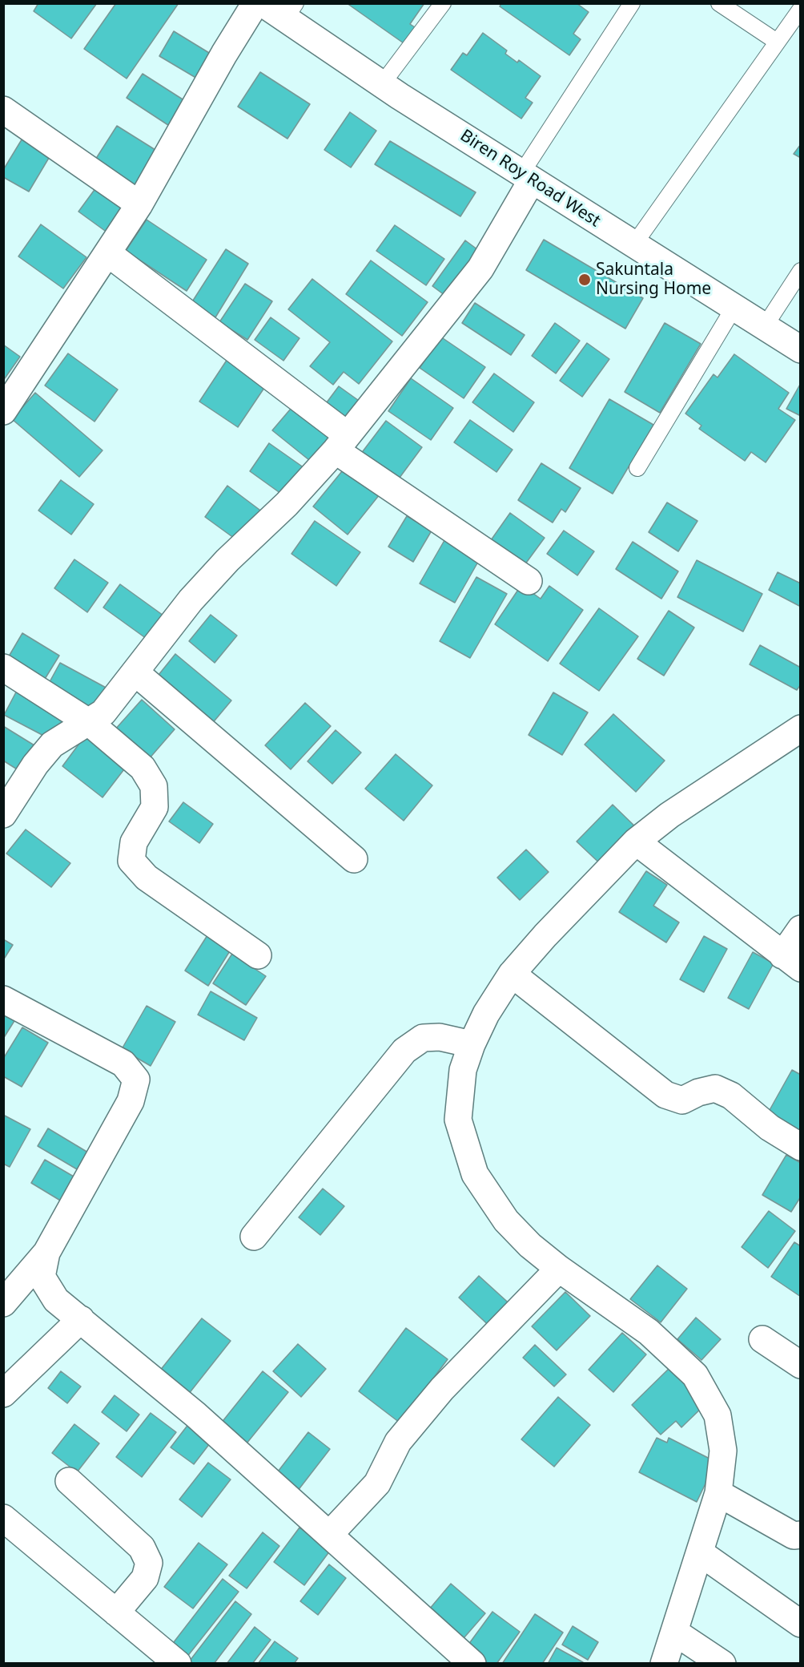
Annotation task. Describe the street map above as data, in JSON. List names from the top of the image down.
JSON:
{
  "streets": {
    "street": ["Biren Roy Road West"]
  },
  "places": ["Sakuntala Nursing Home"]
}
